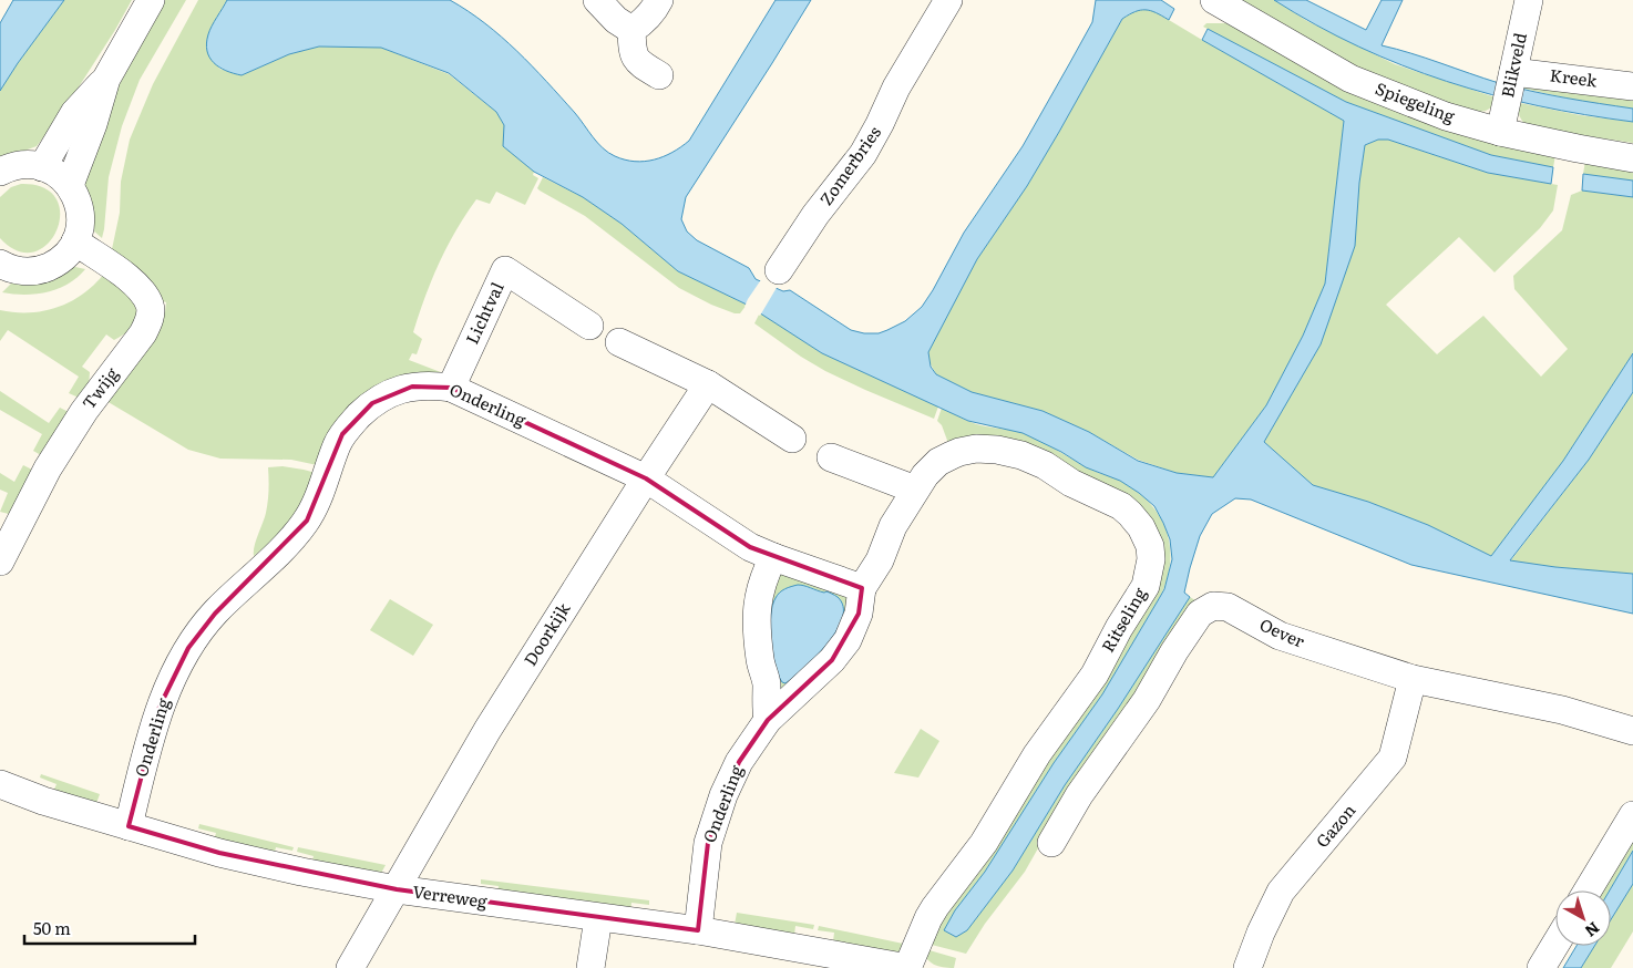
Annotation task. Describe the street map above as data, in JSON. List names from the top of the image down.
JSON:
{
  "streets": {
    "street": [
      "Blikveld",
      "Kreek",
      "Spiegeling",
      "Zomerbries",
      "Lichtval",
      "Twijg",
      "Onderling",
      "Ritseling",
      "Oever",
      "Doorkijk",
      "Gazon",
      "Verreweg"
    ]
  },
  "crossings": [
    ["Blikveld", "Kreek"],
    ["Blikveld", "Spiegeling"],
    ["Lichtval", "Onderling"],
    ["Onderling", "Ritseling"],
    ["Onderling", "Doorkijk"],
    ["Onderling", "Verreweg"],
    ["Ritseling", "Verreweg"],
    ["Oever", "Gazon"],
    ["Doorkijk", "Verreweg"]
  ],
  "scale_bar": "50 m",
  "north": "bottom right"
}
